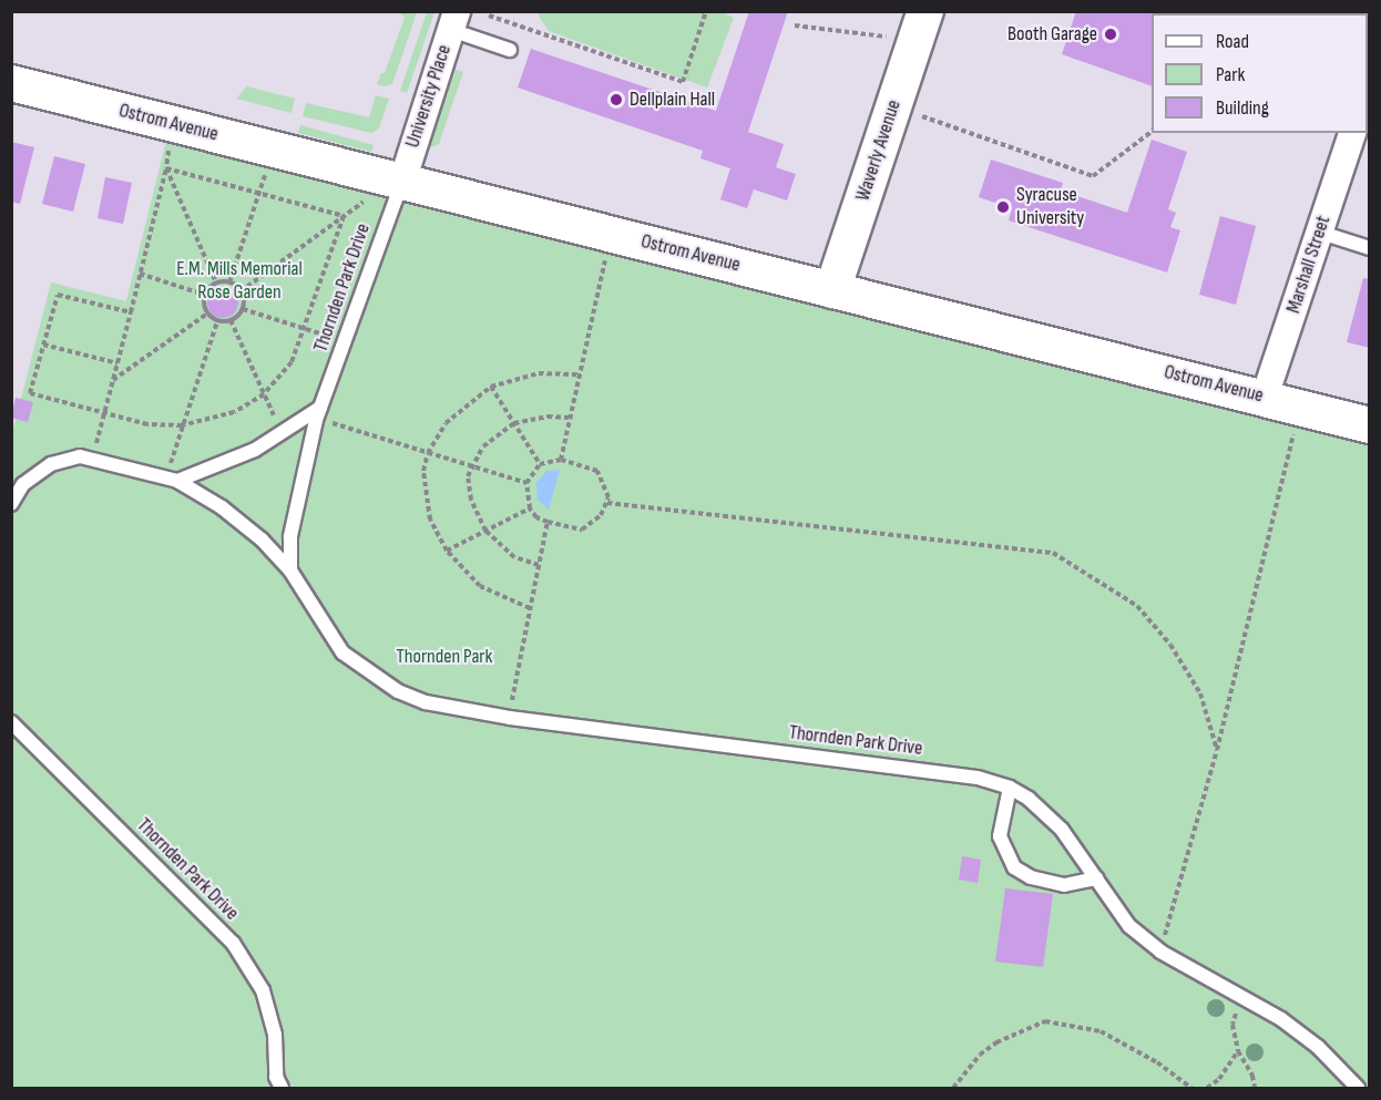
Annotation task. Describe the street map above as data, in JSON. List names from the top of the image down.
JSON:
{
  "streets": {
    "street": [
      "University Place",
      "Ostrom Avenue",
      "Waverly Avenue",
      "Marshall Street"
    ],
    "lane": ["Thornden Park Drive"]
  },
  "crossings": [
    ["University Place", "Ostrom Avenue"],
    ["University Place", "Thornden Park Drive"],
    ["Ostrom Avenue", "Waverly Avenue"],
    ["Ostrom Avenue", "Marshall Street"],
    ["Ostrom Avenue", "Thornden Park Drive"]
  ],
  "parks": ["E.M. Mills Memorial Rose Garden", "Thornden Park"],
  "places": ["Booth Garage", "Dellplain Hall", "Syracuse University"],
  "legend": ["Road", "Park", "Building"]
}
